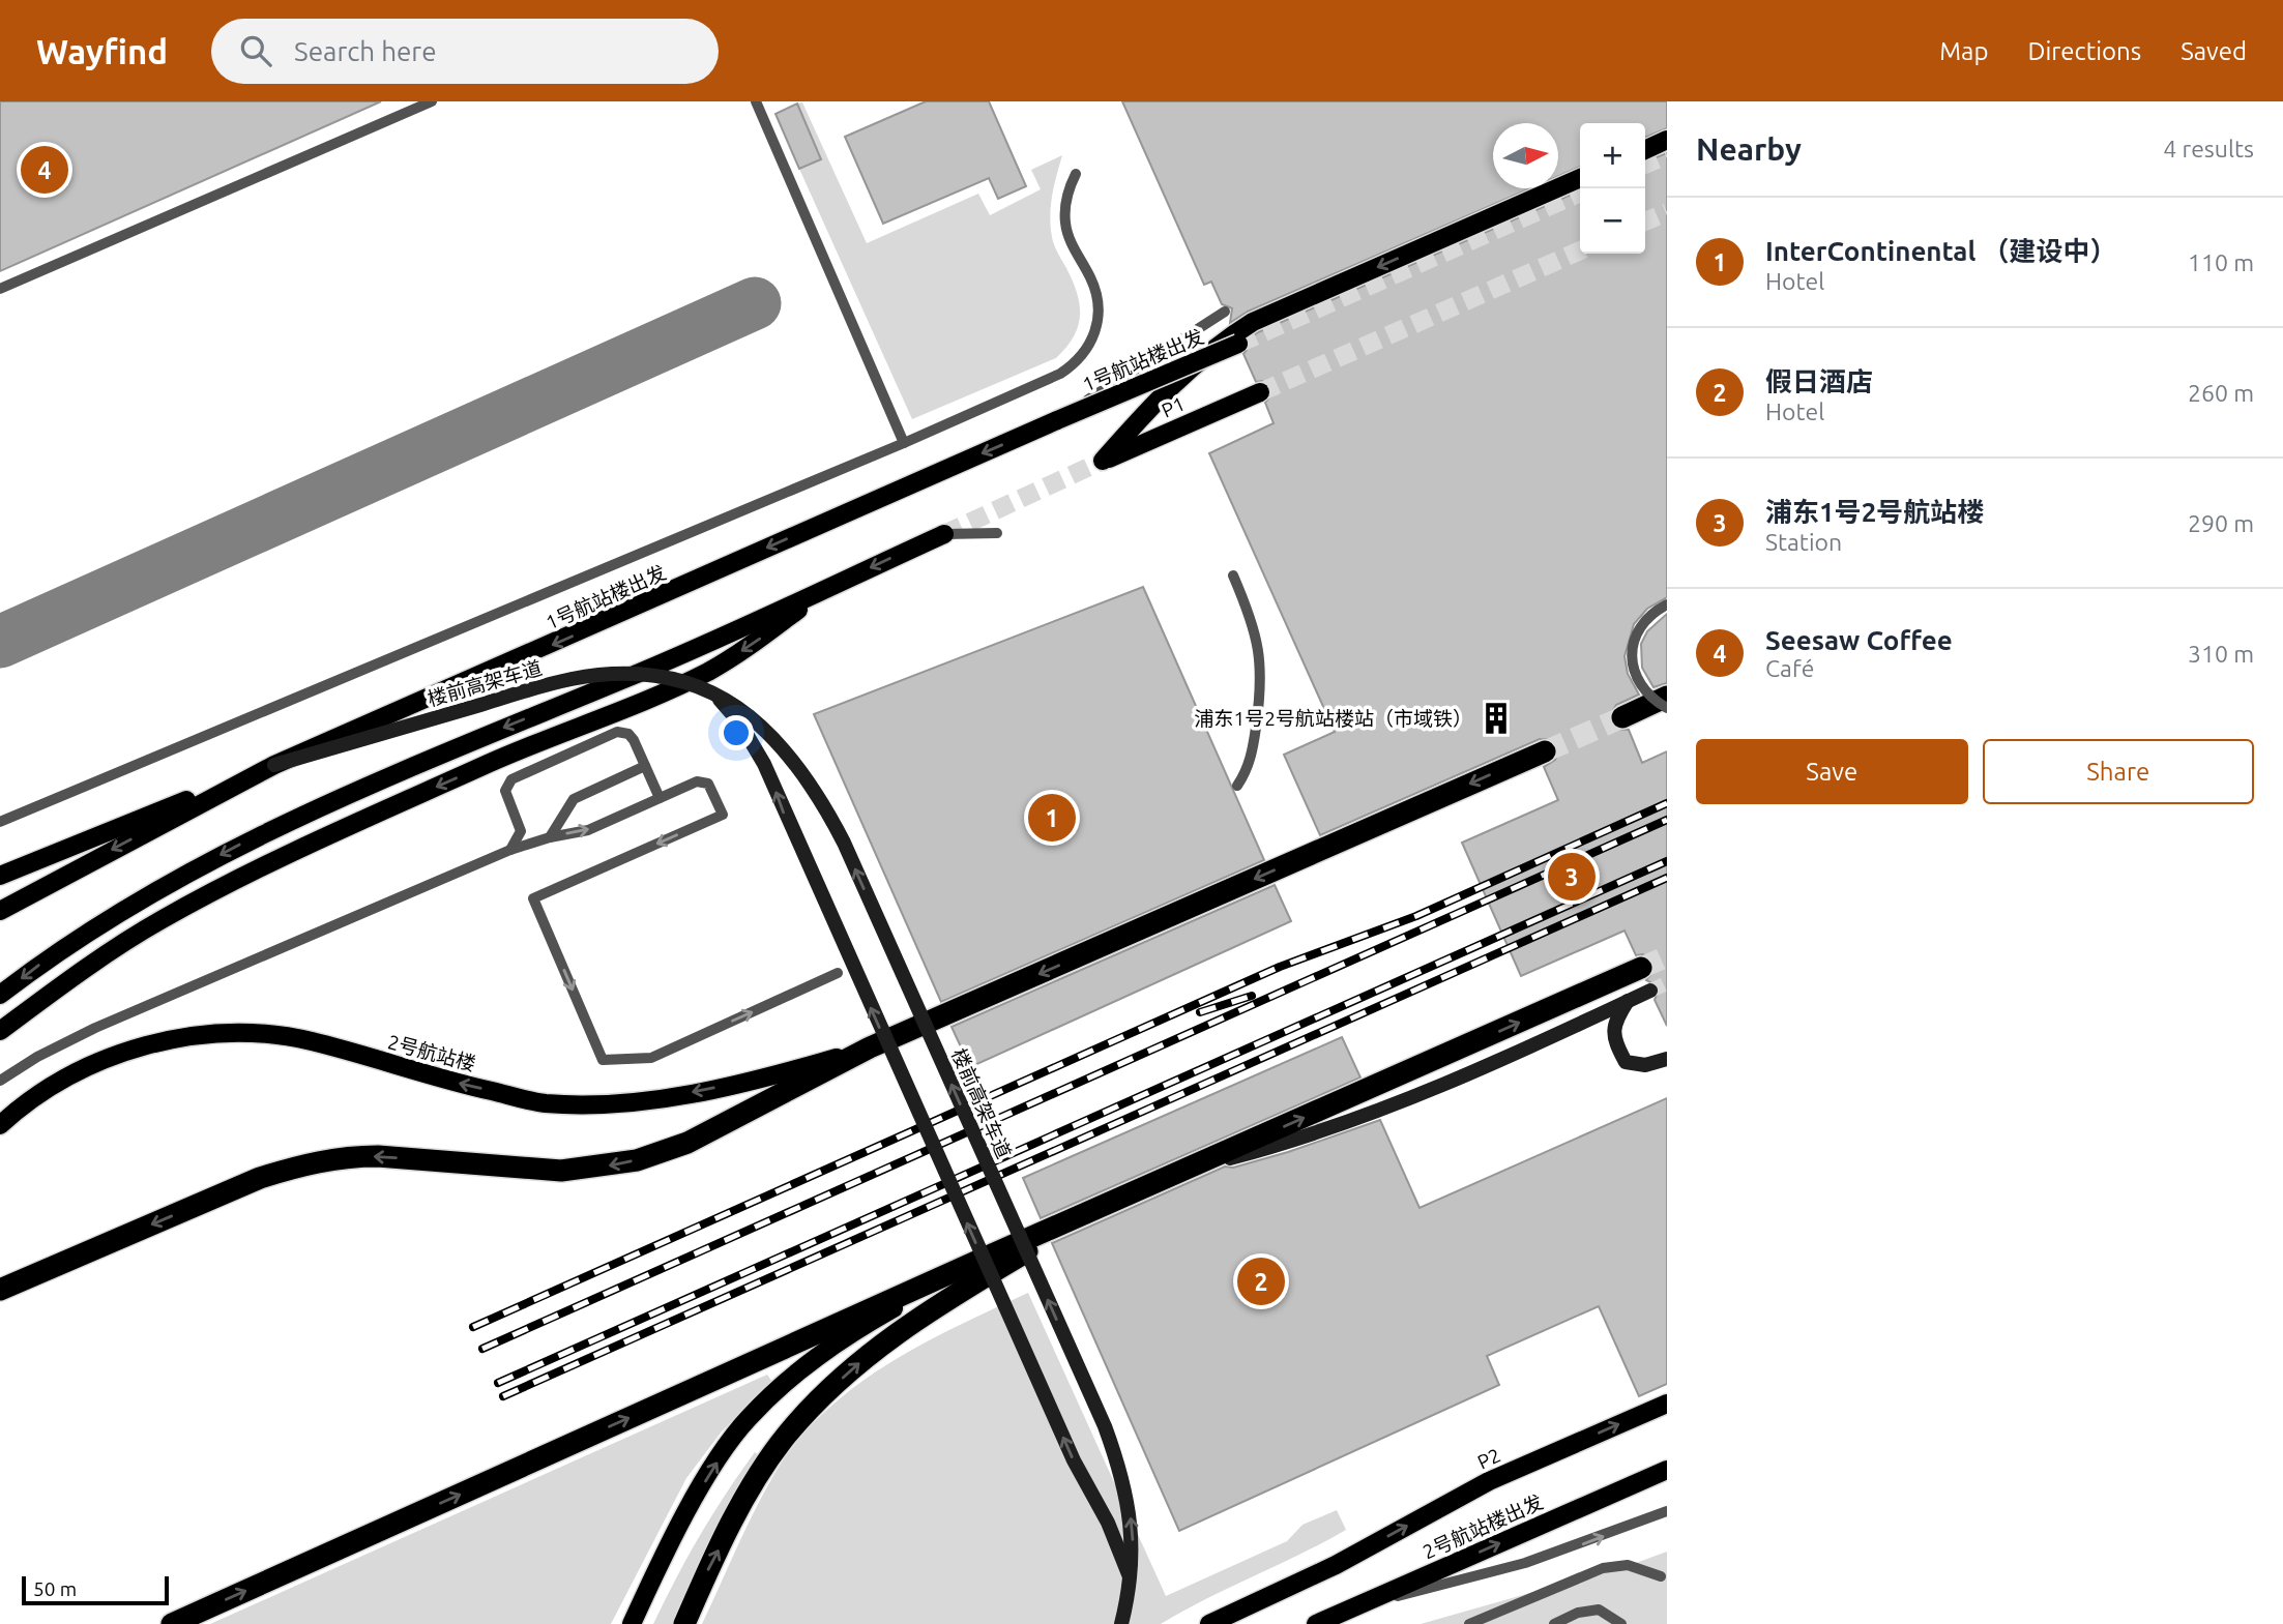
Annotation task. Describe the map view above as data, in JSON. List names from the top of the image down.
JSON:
{
  "streets": {
    "main road": [
      "1号航站楼出发",
      "P1",
      "2号航站楼",
      "P2",
      "2号航站楼出发"
    ],
    "street": ["楼前高架车道"]
  },
  "crossings": [
    ["1号航站楼出发", "楼前高架车道"]
  ],
  "one_way": ["P2", "2号航站楼出发"],
  "places": {
    "building": ["浦东1号2号航站楼站（市域铁）"]
  },
  "scale_bar": "50 m",
  "north": "right",
  "page": {
    "header": "Wayfind",
    "search": "Search here",
    "nav": ["Map", "Directions", "Saved"],
    "heading": ["Nearby", "4 results"],
    "map_buttons": ["+", "−"],
    "pins": [
      "4",
      "1",
      "3",
      "2"
    ],
    "list": [
      {
        "mark": "1",
        "name": "InterContinental （建设中）",
        "note": "Hotel",
        "value": "110 m"
      },
      {
        "mark": "2",
        "name": "假日酒店",
        "note": "Hotel",
        "value": "260 m"
      },
      {
        "mark": "3",
        "name": "浦东1号2号航站楼",
        "note": "Station",
        "value": "290 m"
      },
      {
        "mark": "4",
        "name": "Seesaw Coffee",
        "note": "Café",
        "value": "310 m"
      }
    ],
    "buttons": ["Save", "Share"],
    "scale": "50 m"
  }
}
